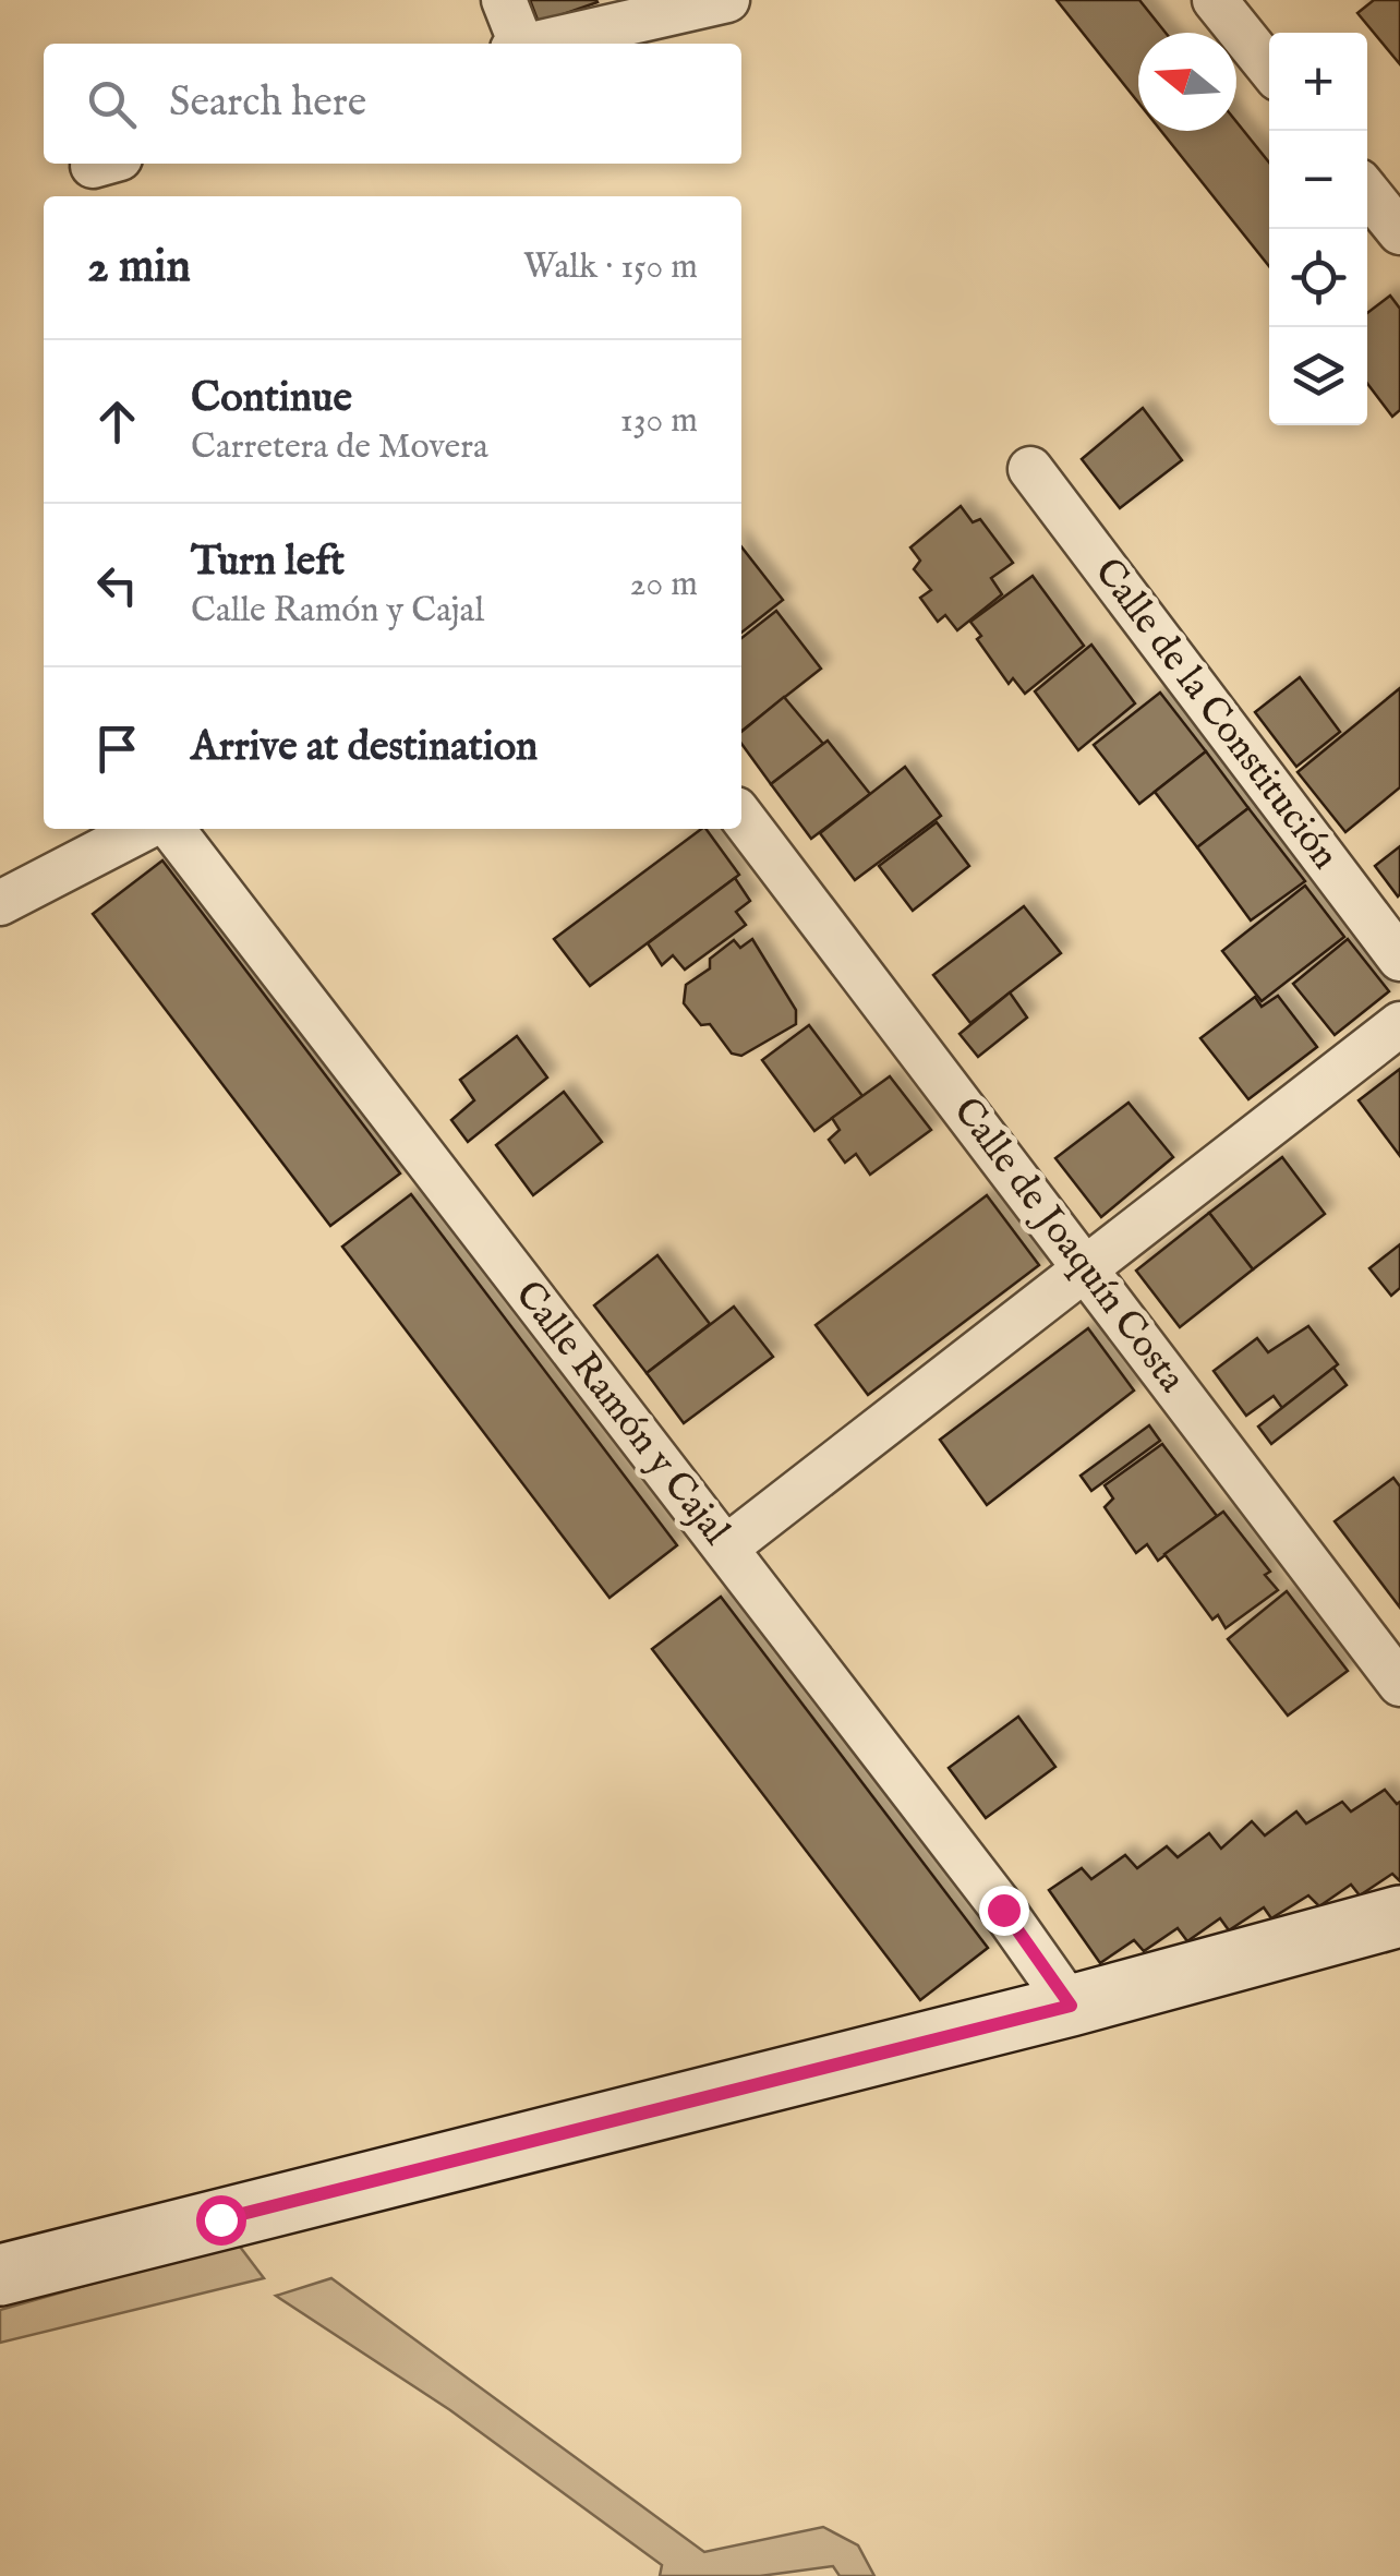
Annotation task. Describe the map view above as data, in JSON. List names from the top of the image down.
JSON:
{
  "streets": {
    "street": ["Calle de la Constitución", "Calle de Joaquín Costa", "Calle Ramón y Cajal"]
  },
  "north": "left",
  "page": {
    "map_buttons": ["+", "−"],
    "search": "Search here",
    "heading": ["2 min", "Walk · 150 m"],
    "list": [
      ["Continue", "Carretera de Movera", "130 m"],
      ["Turn left", "Calle Ramón y Cajal", "20 m"],
      "Arrive at destination"
    ]
  }
}
